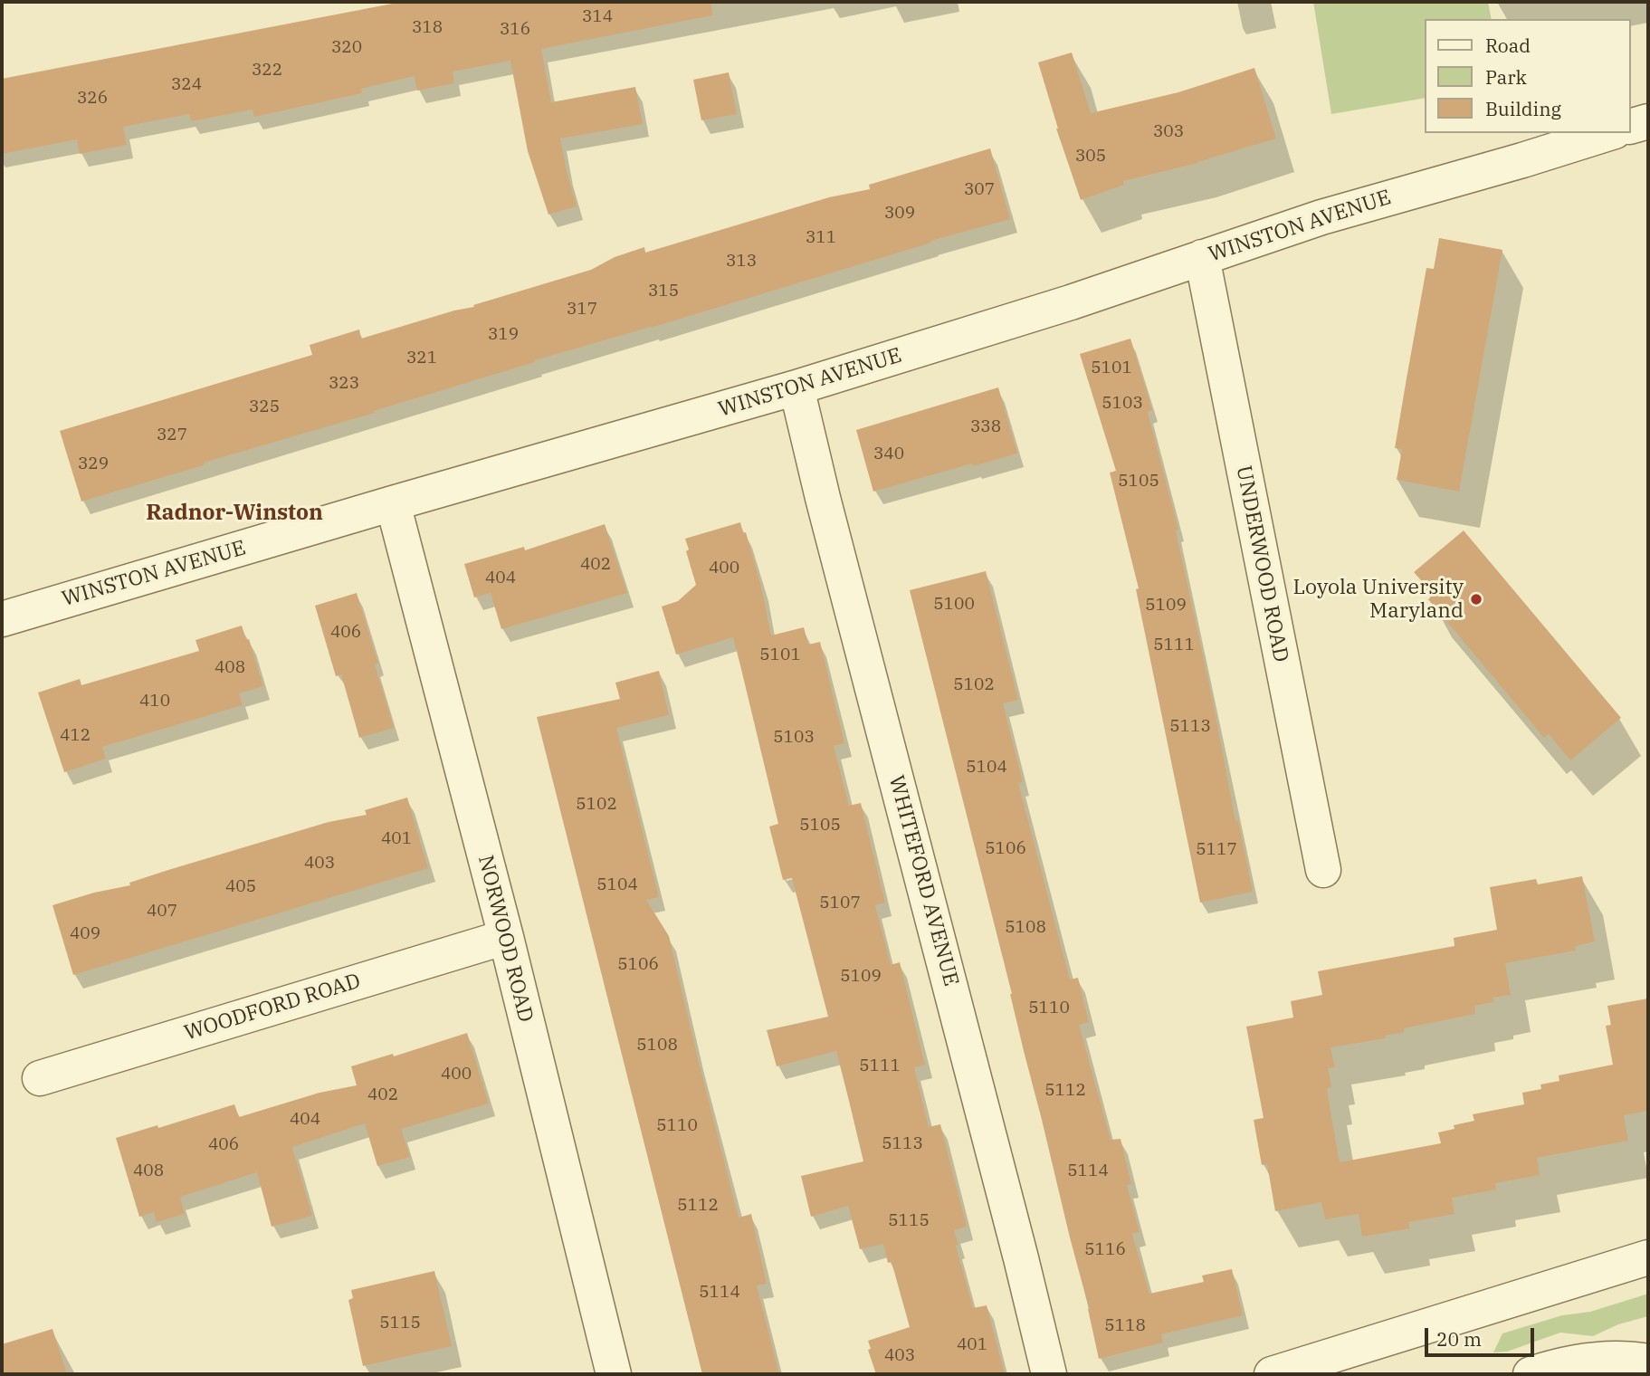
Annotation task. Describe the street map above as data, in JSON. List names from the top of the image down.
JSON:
{
  "streets": {
    "street": [
      "WINSTON AVENUE",
      "UNDERWOOD ROAD",
      "WHITEFORD AVENUE",
      "NORWOOD ROAD",
      "WOODFORD ROAD"
    ]
  },
  "crossings": [
    ["WINSTON AVENUE", "UNDERWOOD ROAD"],
    ["WINSTON AVENUE", "WHITEFORD AVENUE"],
    ["WINSTON AVENUE", "NORWOOD ROAD"],
    ["NORWOOD ROAD", "WOODFORD ROAD"]
  ],
  "districts": ["Radnor-Winston"],
  "places": ["Loyola University Maryland"],
  "house_numbers": [
    "314",
    "318",
    "316",
    "320",
    "322",
    "324",
    "326",
    "303",
    "305",
    "307",
    "309",
    "311",
    "313",
    "315",
    "317",
    "319",
    "321",
    "5101",
    "323",
    "5103",
    "325",
    "338",
    "327",
    "340",
    "329",
    "5105",
    "402",
    "400",
    "404",
    "5100",
    "5109",
    "406",
    "5111",
    "5101",
    "408",
    "5102",
    "410",
    "5113",
    "412",
    "5103",
    "5104",
    "5102",
    "5105",
    "401",
    "5106",
    "5117",
    "403",
    "5104",
    "405",
    "5107",
    "407",
    "5108",
    "409",
    "5106",
    "5109",
    "5110",
    "5108",
    "5111",
    "400",
    "5112",
    "402",
    "404",
    "5110",
    "5113",
    "406",
    "408",
    "5114",
    "5112",
    "5115",
    "5116",
    "5114",
    "5115",
    "5118",
    "401",
    "403"
  ],
  "legend": ["Road", "Park", "Building"],
  "scale_bar": "20 m"
}
